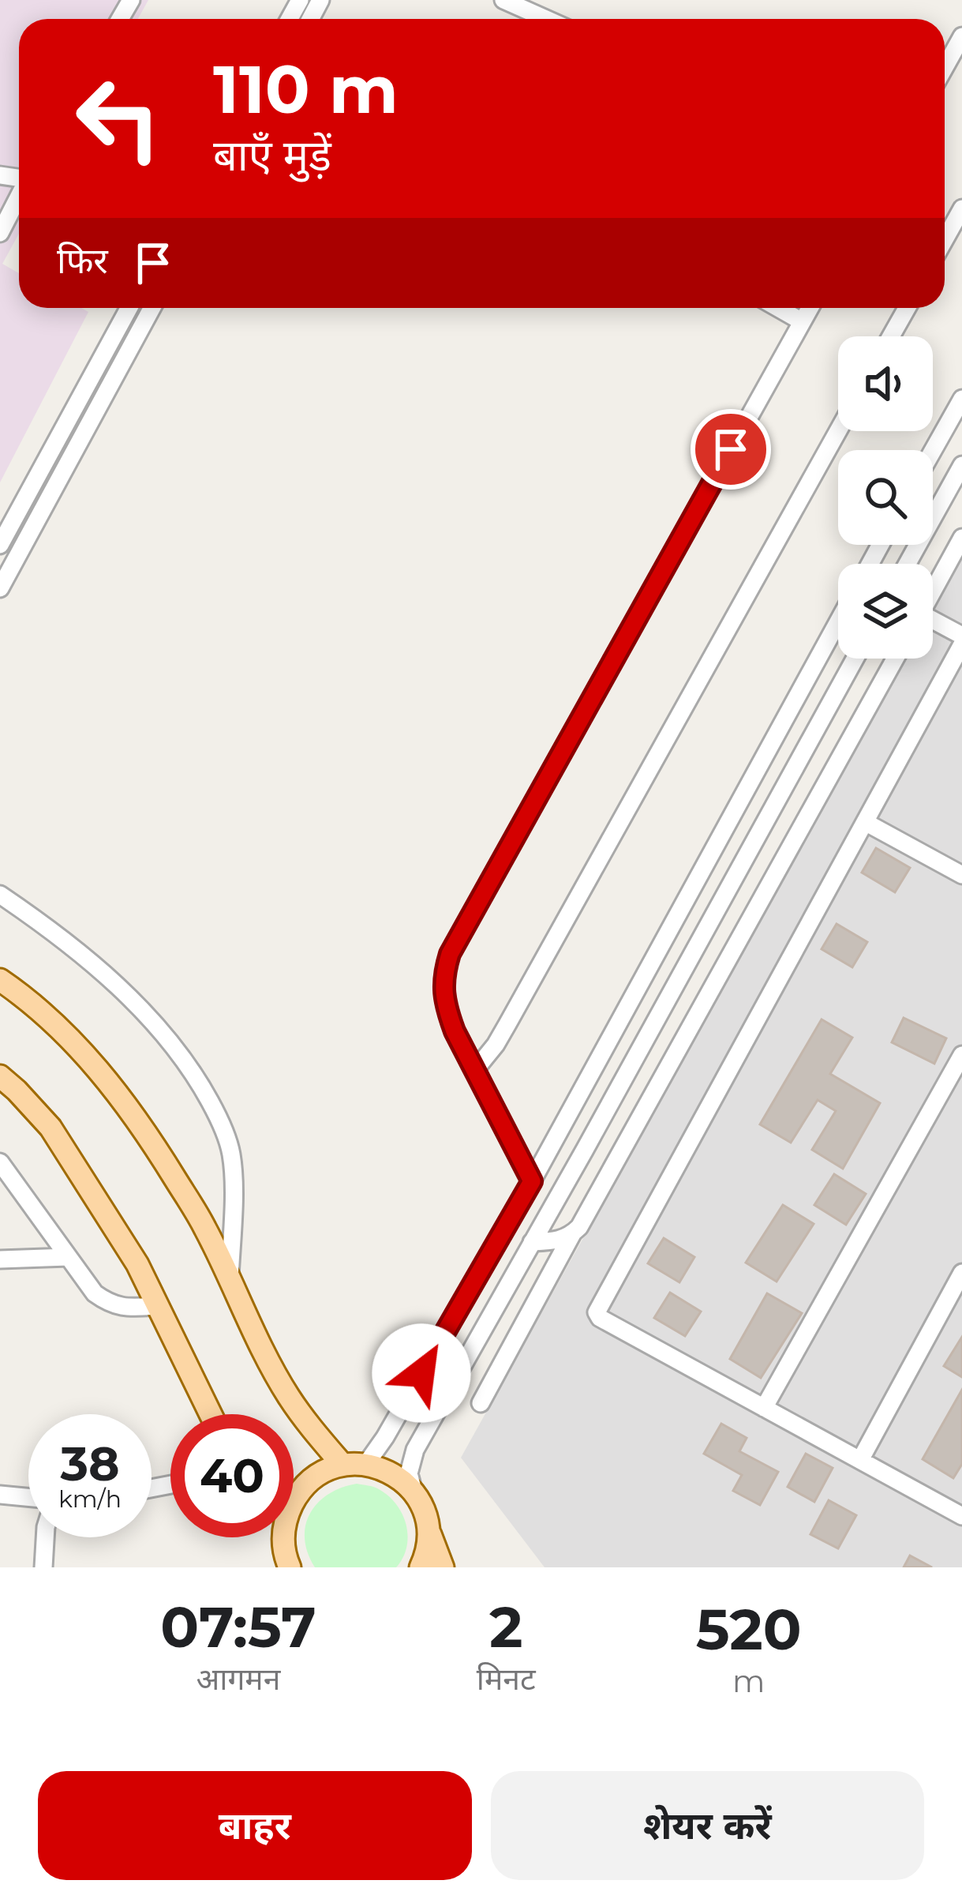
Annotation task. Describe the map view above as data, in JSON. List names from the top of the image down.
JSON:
{
  "page": {
    "turn": ["110 m", "बाएँ मुड़ें"],
    "then": "फिर",
    "speed": "38 km/h",
    "limit": "40",
    "eta": [
      "07:57",
      "आगमन",
      "2",
      "मिनट",
      "520",
      "m"
    ],
    "buttons": ["बाहर", "शेयर करें"]
  }
}
